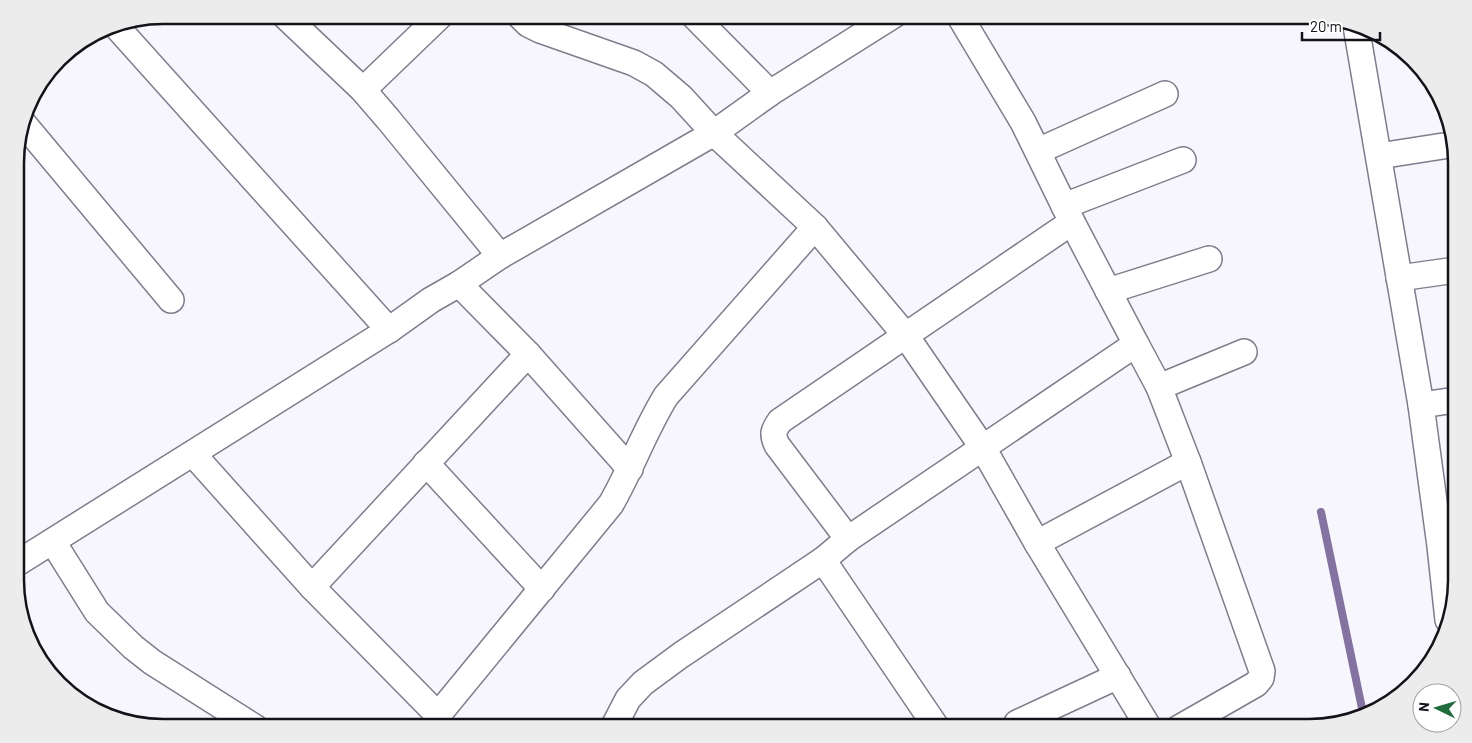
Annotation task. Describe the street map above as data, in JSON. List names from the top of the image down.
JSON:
{
  "scale_bar": "20 m",
  "north": "left"
}
